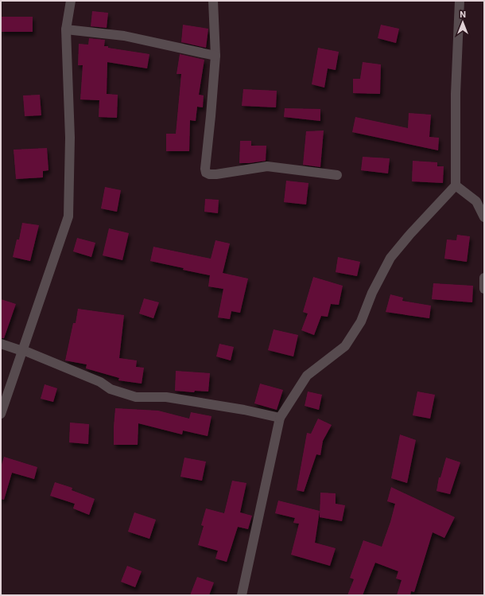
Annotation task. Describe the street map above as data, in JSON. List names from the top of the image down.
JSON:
{
  "north": "top"
}
